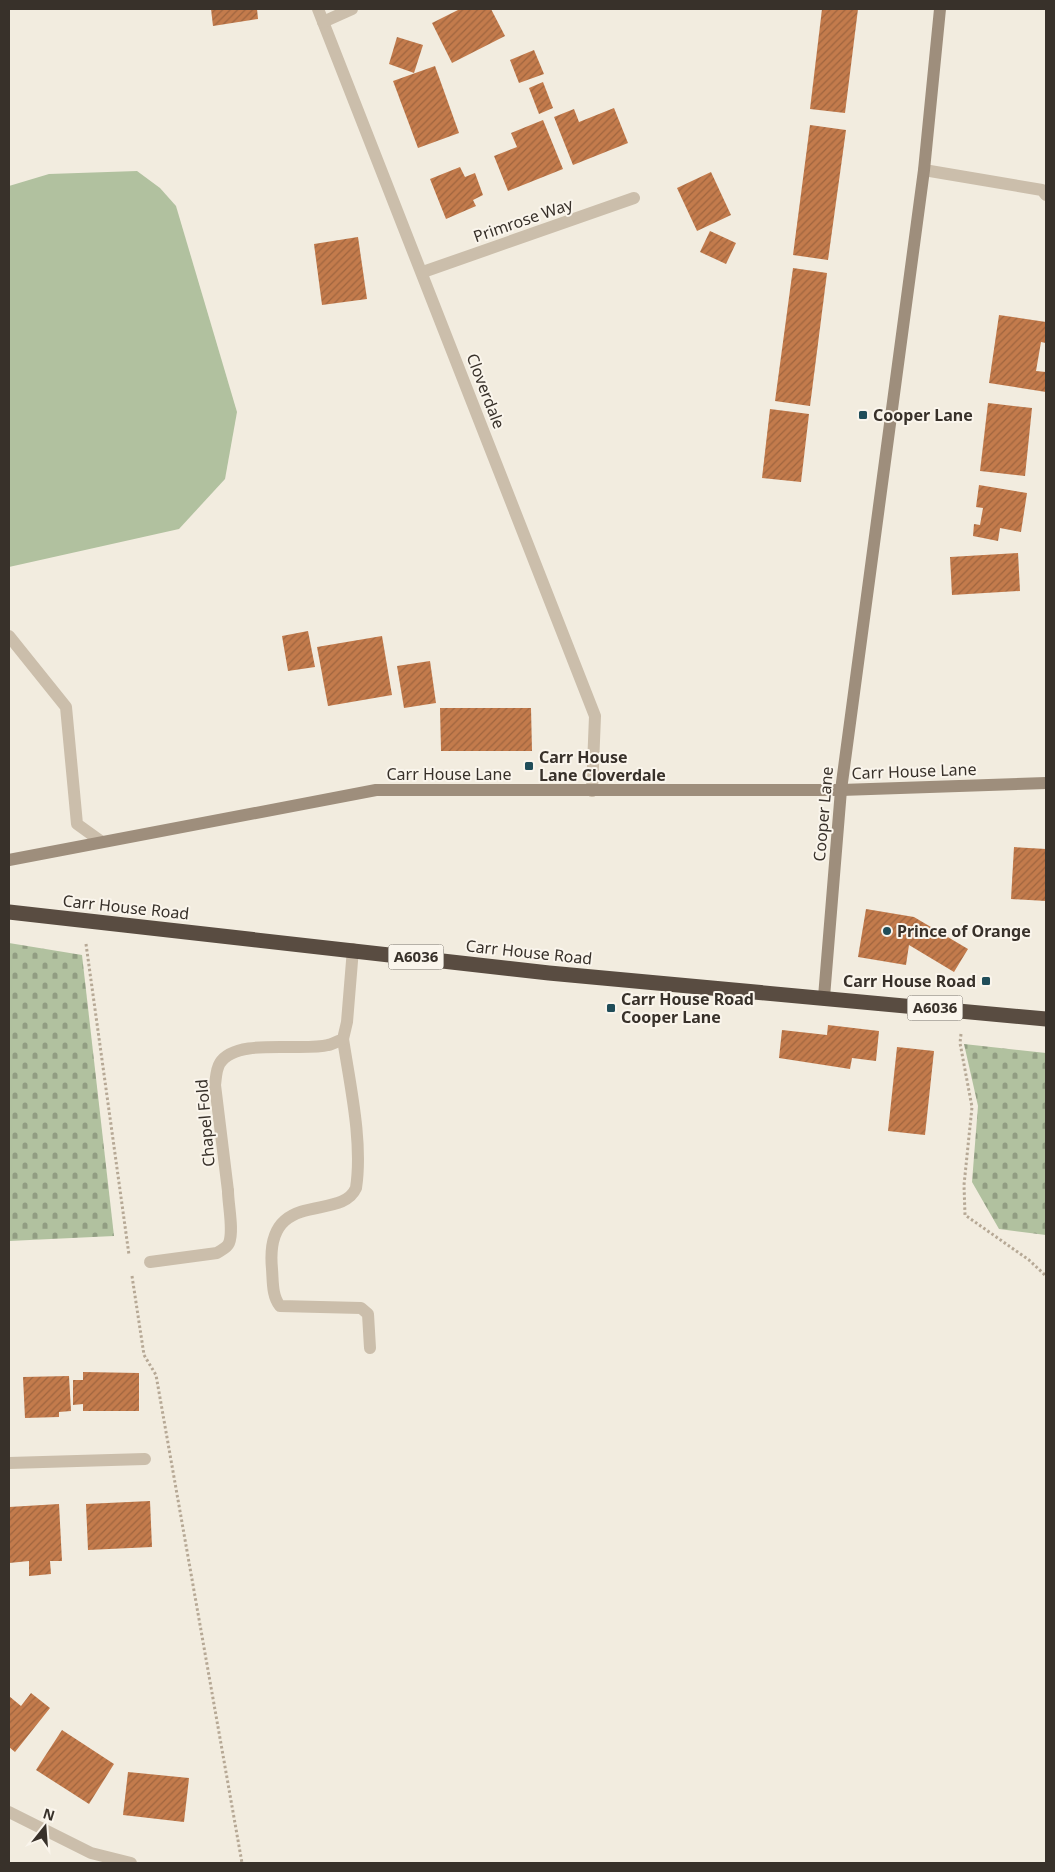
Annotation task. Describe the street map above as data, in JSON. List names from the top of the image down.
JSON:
{
  "streets": {
    "highway": ["Carr House Road", "A6036"],
    "street": [
      "Primrose Way",
      "Cloverdale",
      "Carr House Lane",
      "Cooper Lane",
      "Chapel Fold"
    ]
  },
  "crossings": [
    ["Primrose Way", "Cloverdale"],
    ["Cloverdale", "Carr House Lane"],
    ["Carr House Lane", "Cooper Lane"],
    ["Cooper Lane", "Carr House Road"]
  ],
  "places": {
    "transit": [
      "Cooper Lane",
      "Carr House Lane Cloverdale",
      "Carr House Road",
      "Carr House Road Cooper Lane"
    ],
    "other": ["Prince of Orange"]
  },
  "north": "top"
}
